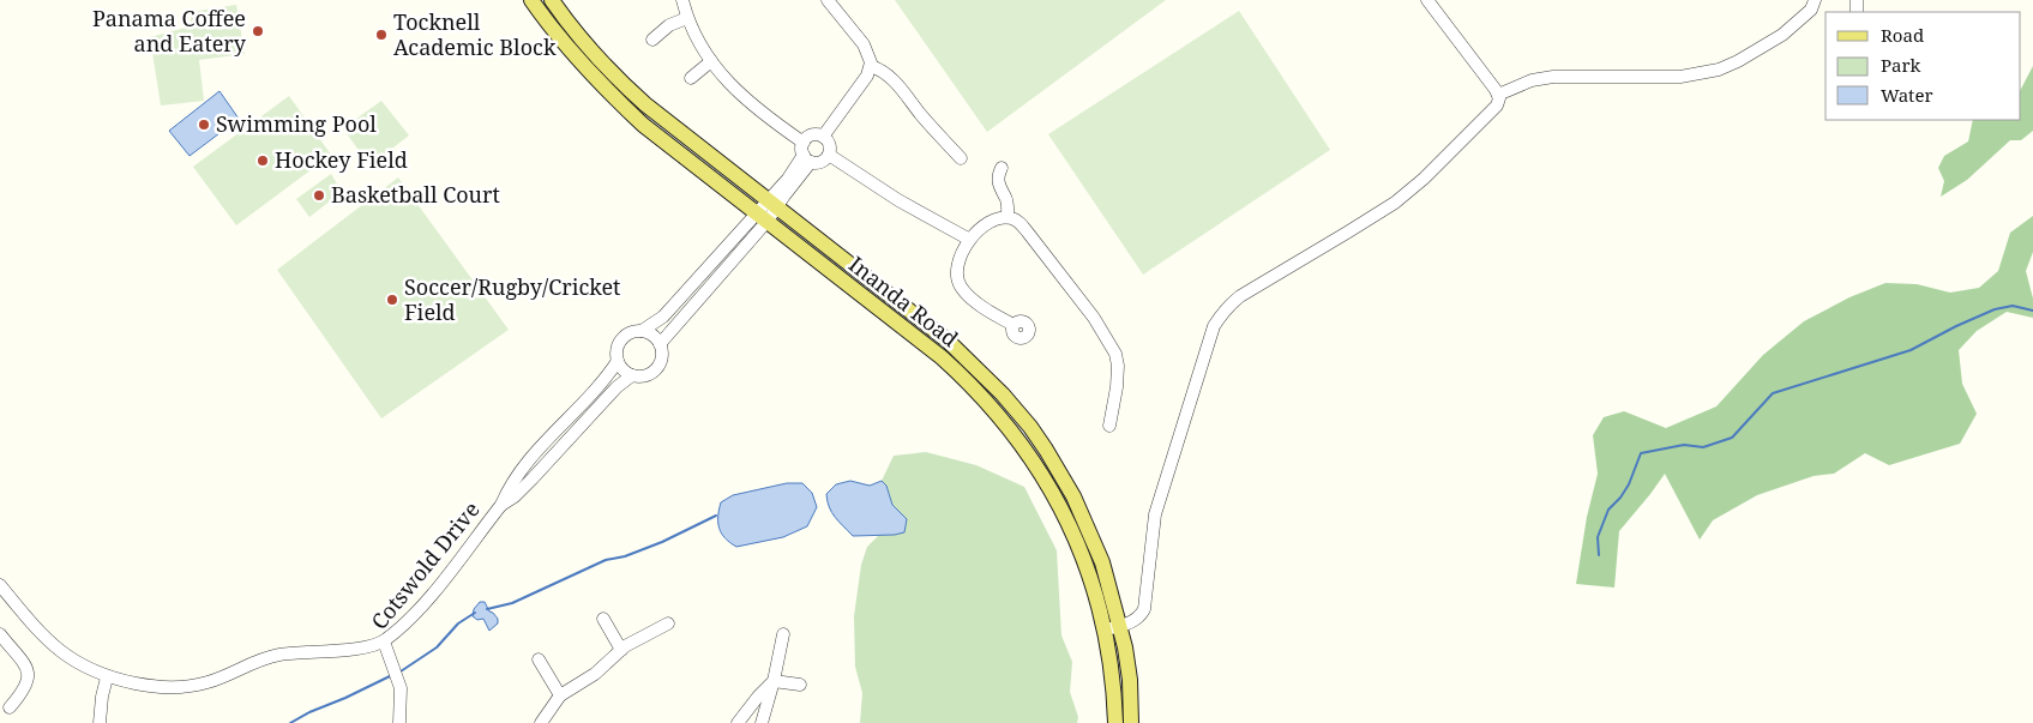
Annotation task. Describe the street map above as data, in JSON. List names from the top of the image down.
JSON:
{
  "streets": {
    "main road": ["Inanda Road"],
    "street": ["Cotswold Drive"]
  },
  "places": [
    "Panama Coffee and Eatery",
    "Tocknell Academic Block",
    "Swimming Pool",
    "Hockey Field",
    "Basketball Court",
    "Soccer/Rugby/Cricket Field"
  ],
  "legend": ["Road", "Park", "Water"]
}
